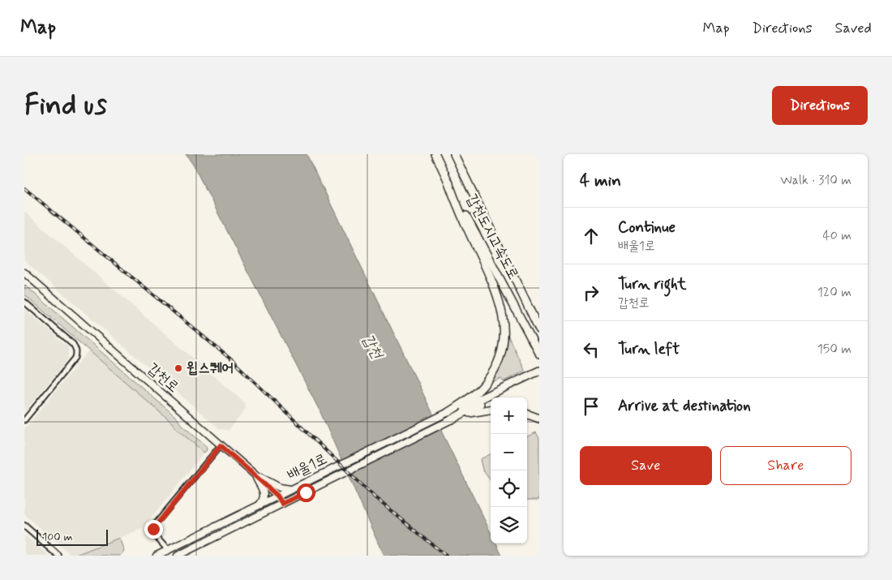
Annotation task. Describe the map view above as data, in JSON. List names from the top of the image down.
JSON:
{
  "streets": {
    "highway": ["갑천도시고속도로"],
    "main road": ["갑천로", "배울1로"]
  },
  "crossings": [
    ["갑천로", "배울1로"]
  ],
  "water": ["갑천"],
  "places": ["윕스퀘어"],
  "scale_bar": "100 m",
  "page": {
    "header": "Map",
    "nav": ["Map", "Directions", "Saved"],
    "buttons": [
      "Directions",
      ["Save", "Share"]
    ],
    "title": "Find us",
    "heading": ["4 min", "Walk · 310 m"],
    "list": [
      ["Continue", "배울1로", "40 m"],
      ["Turn right", "갑천로", "120 m"],
      ["Turn left", "150 m"],
      "Arrive at destination"
    ],
    "map_buttons": ["+", "−"],
    "scale": "100 m"
  }
}
